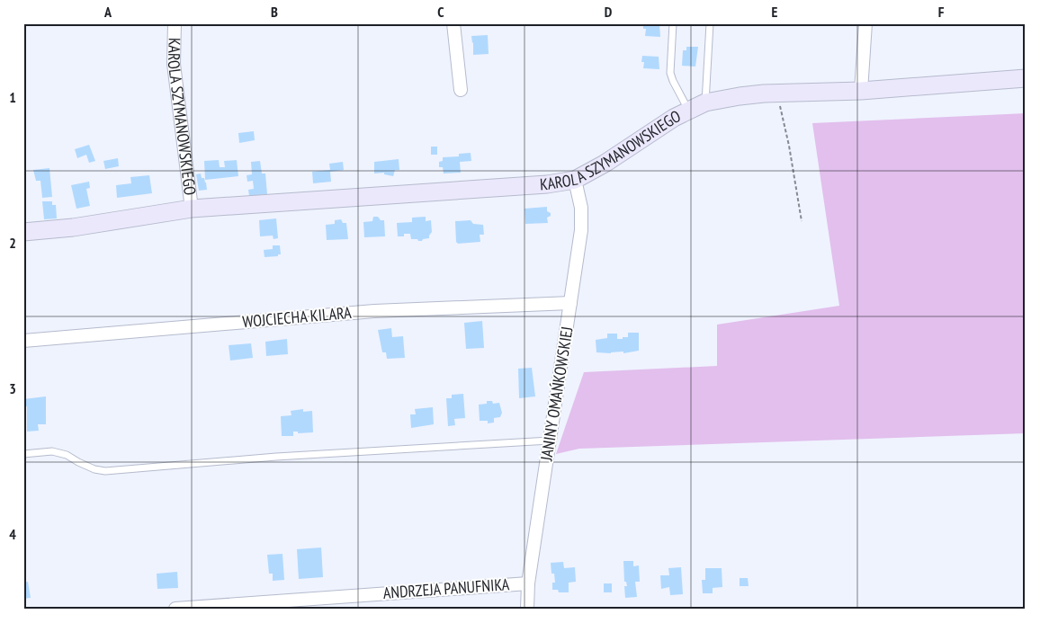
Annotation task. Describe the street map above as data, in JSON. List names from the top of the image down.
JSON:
{
  "streets": {
    "street": [
      "KAROLA SZYMANOWSKIEGO",
      "WOJCIECHA KILARA",
      "JANINY OMAŃKOWSKIEJ",
      "ANDRZEJA PANUFNIKA"
    ]
  },
  "crossings": [
    ["KAROLA SZYMANOWSKIEGO", "JANINY OMAŃKOWSKIEJ"],
    ["WOJCIECHA KILARA", "JANINY OMAŃKOWSKIEJ"],
    ["JANINY OMAŃKOWSKIEJ", "ANDRZEJA PANUFNIKA"]
  ],
  "grid": {
    "columns": [
      "A",
      "B",
      "C",
      "D",
      "E",
      "F"
    ],
    "rows": [
      "1",
      "2",
      "3",
      "4"
    ]
  }
}
